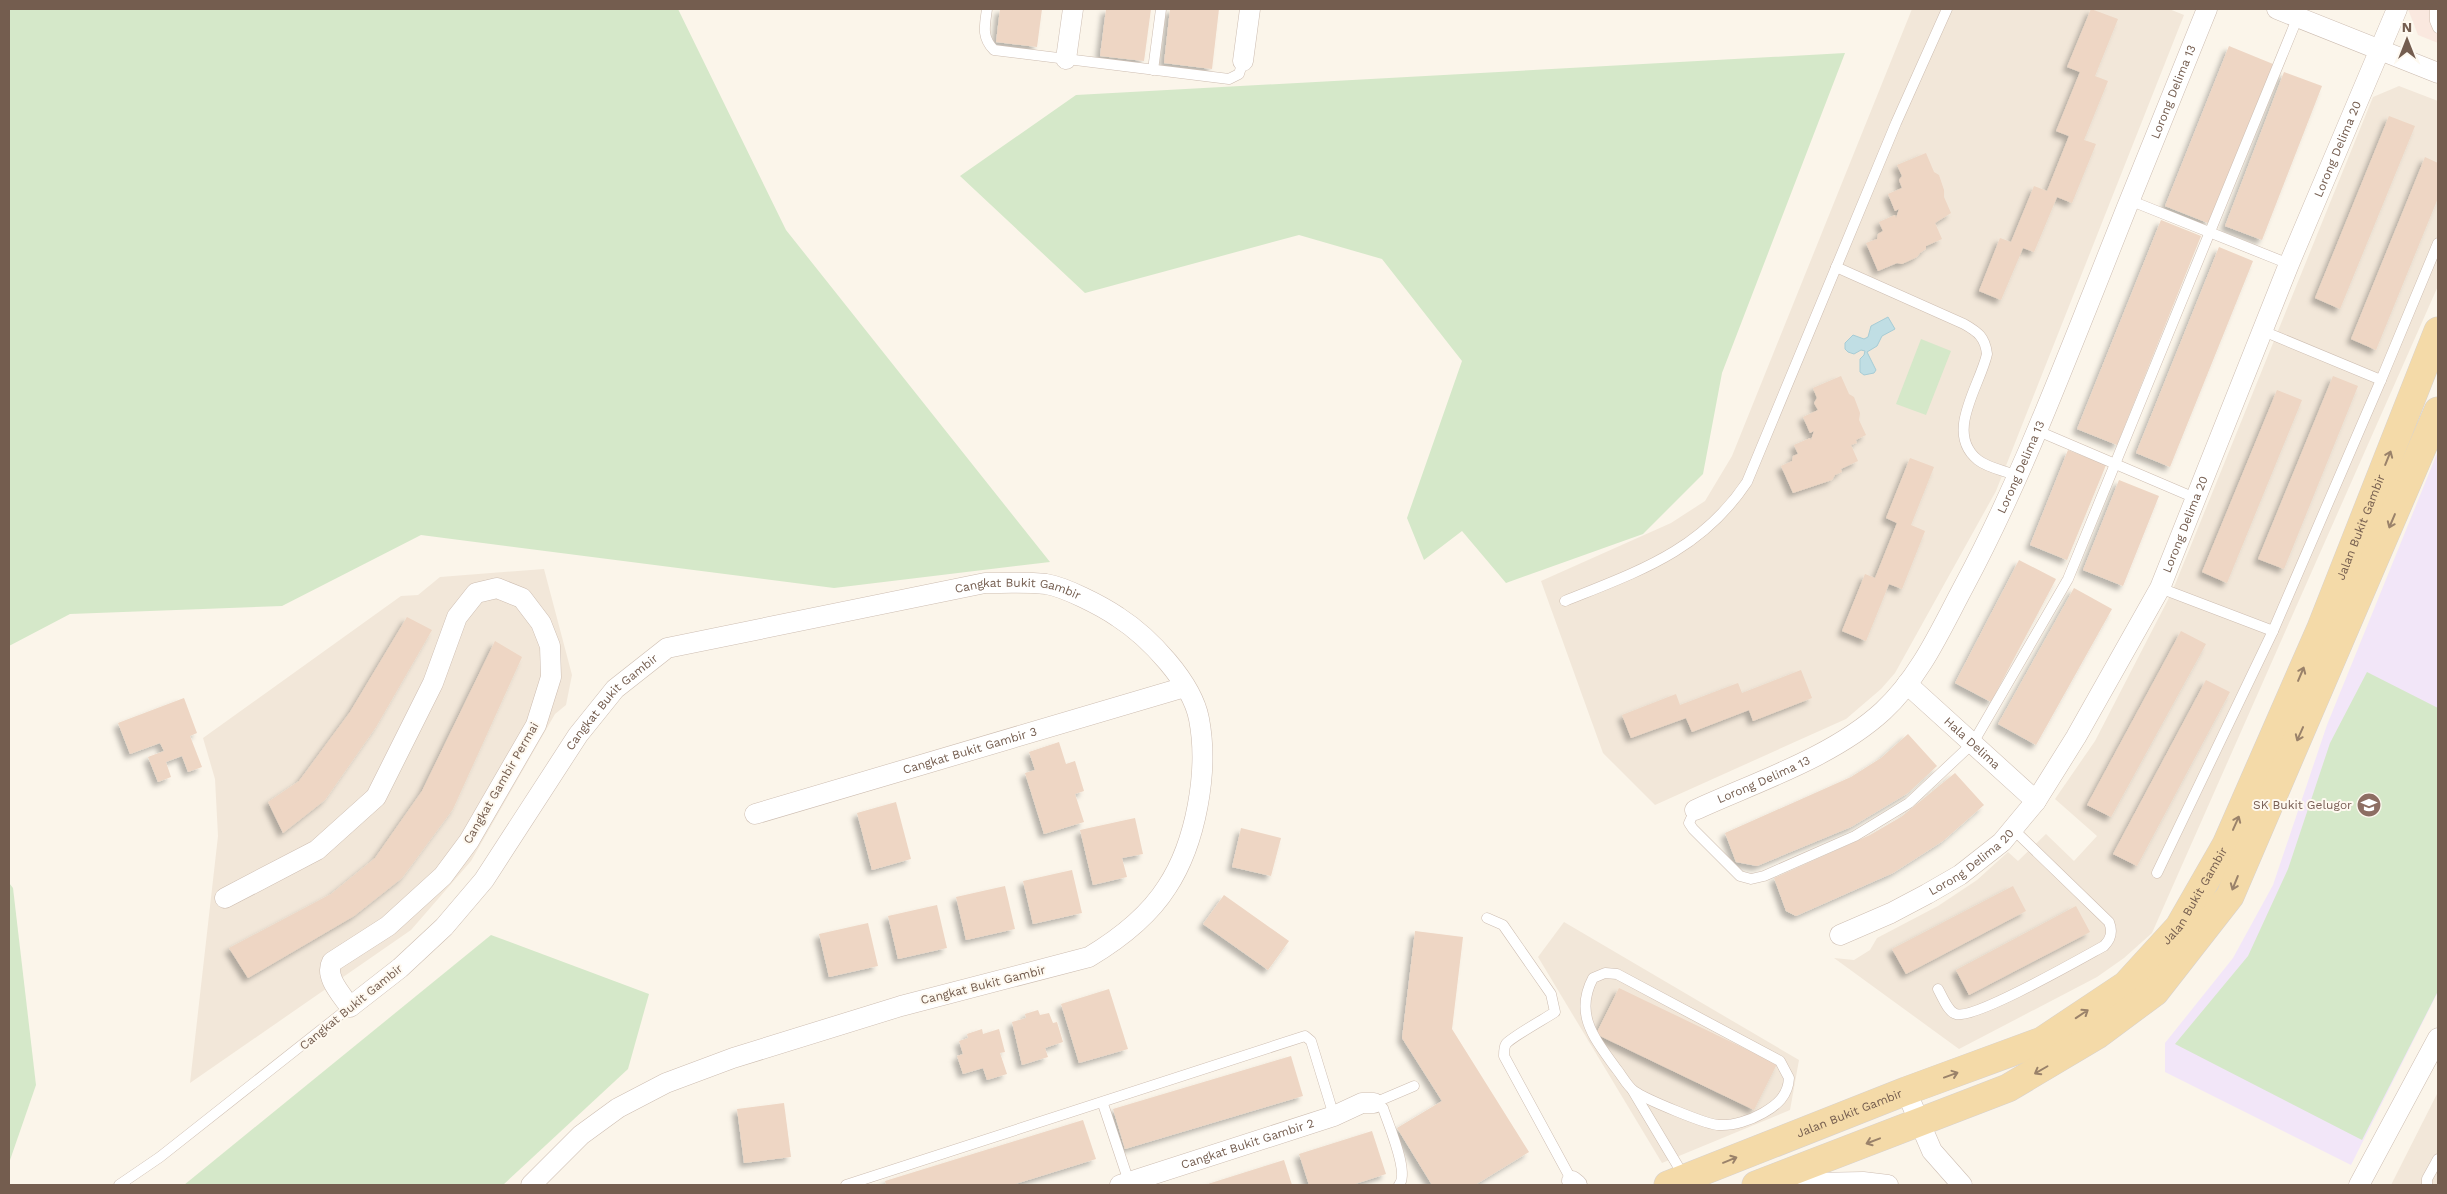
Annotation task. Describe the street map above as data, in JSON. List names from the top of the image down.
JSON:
{
  "streets": {
    "main road": ["Jalan Bukit Gambir"],
    "street": [
      "Lorong Delima 13",
      "Lorong Delima 20",
      "Cangkat Bukit Gambir",
      "Hala Delima",
      "Cangkat Bukit Gambir 3",
      "Cangkat Gambir Permai",
      "Cangkat Bukit Gambir 2"
    ]
  },
  "crossings": [
    ["Lorong Delima 13", "Hala Delima"],
    ["Lorong Delima 20", "Hala Delima"],
    ["Cangkat Bukit Gambir", "Cangkat Bukit Gambir 3"],
    ["Cangkat Bukit Gambir", "Cangkat Gambir Permai"]
  ],
  "places": {
    "school or university": ["SK Bukit Gelugor"]
  },
  "north": "top"
}
